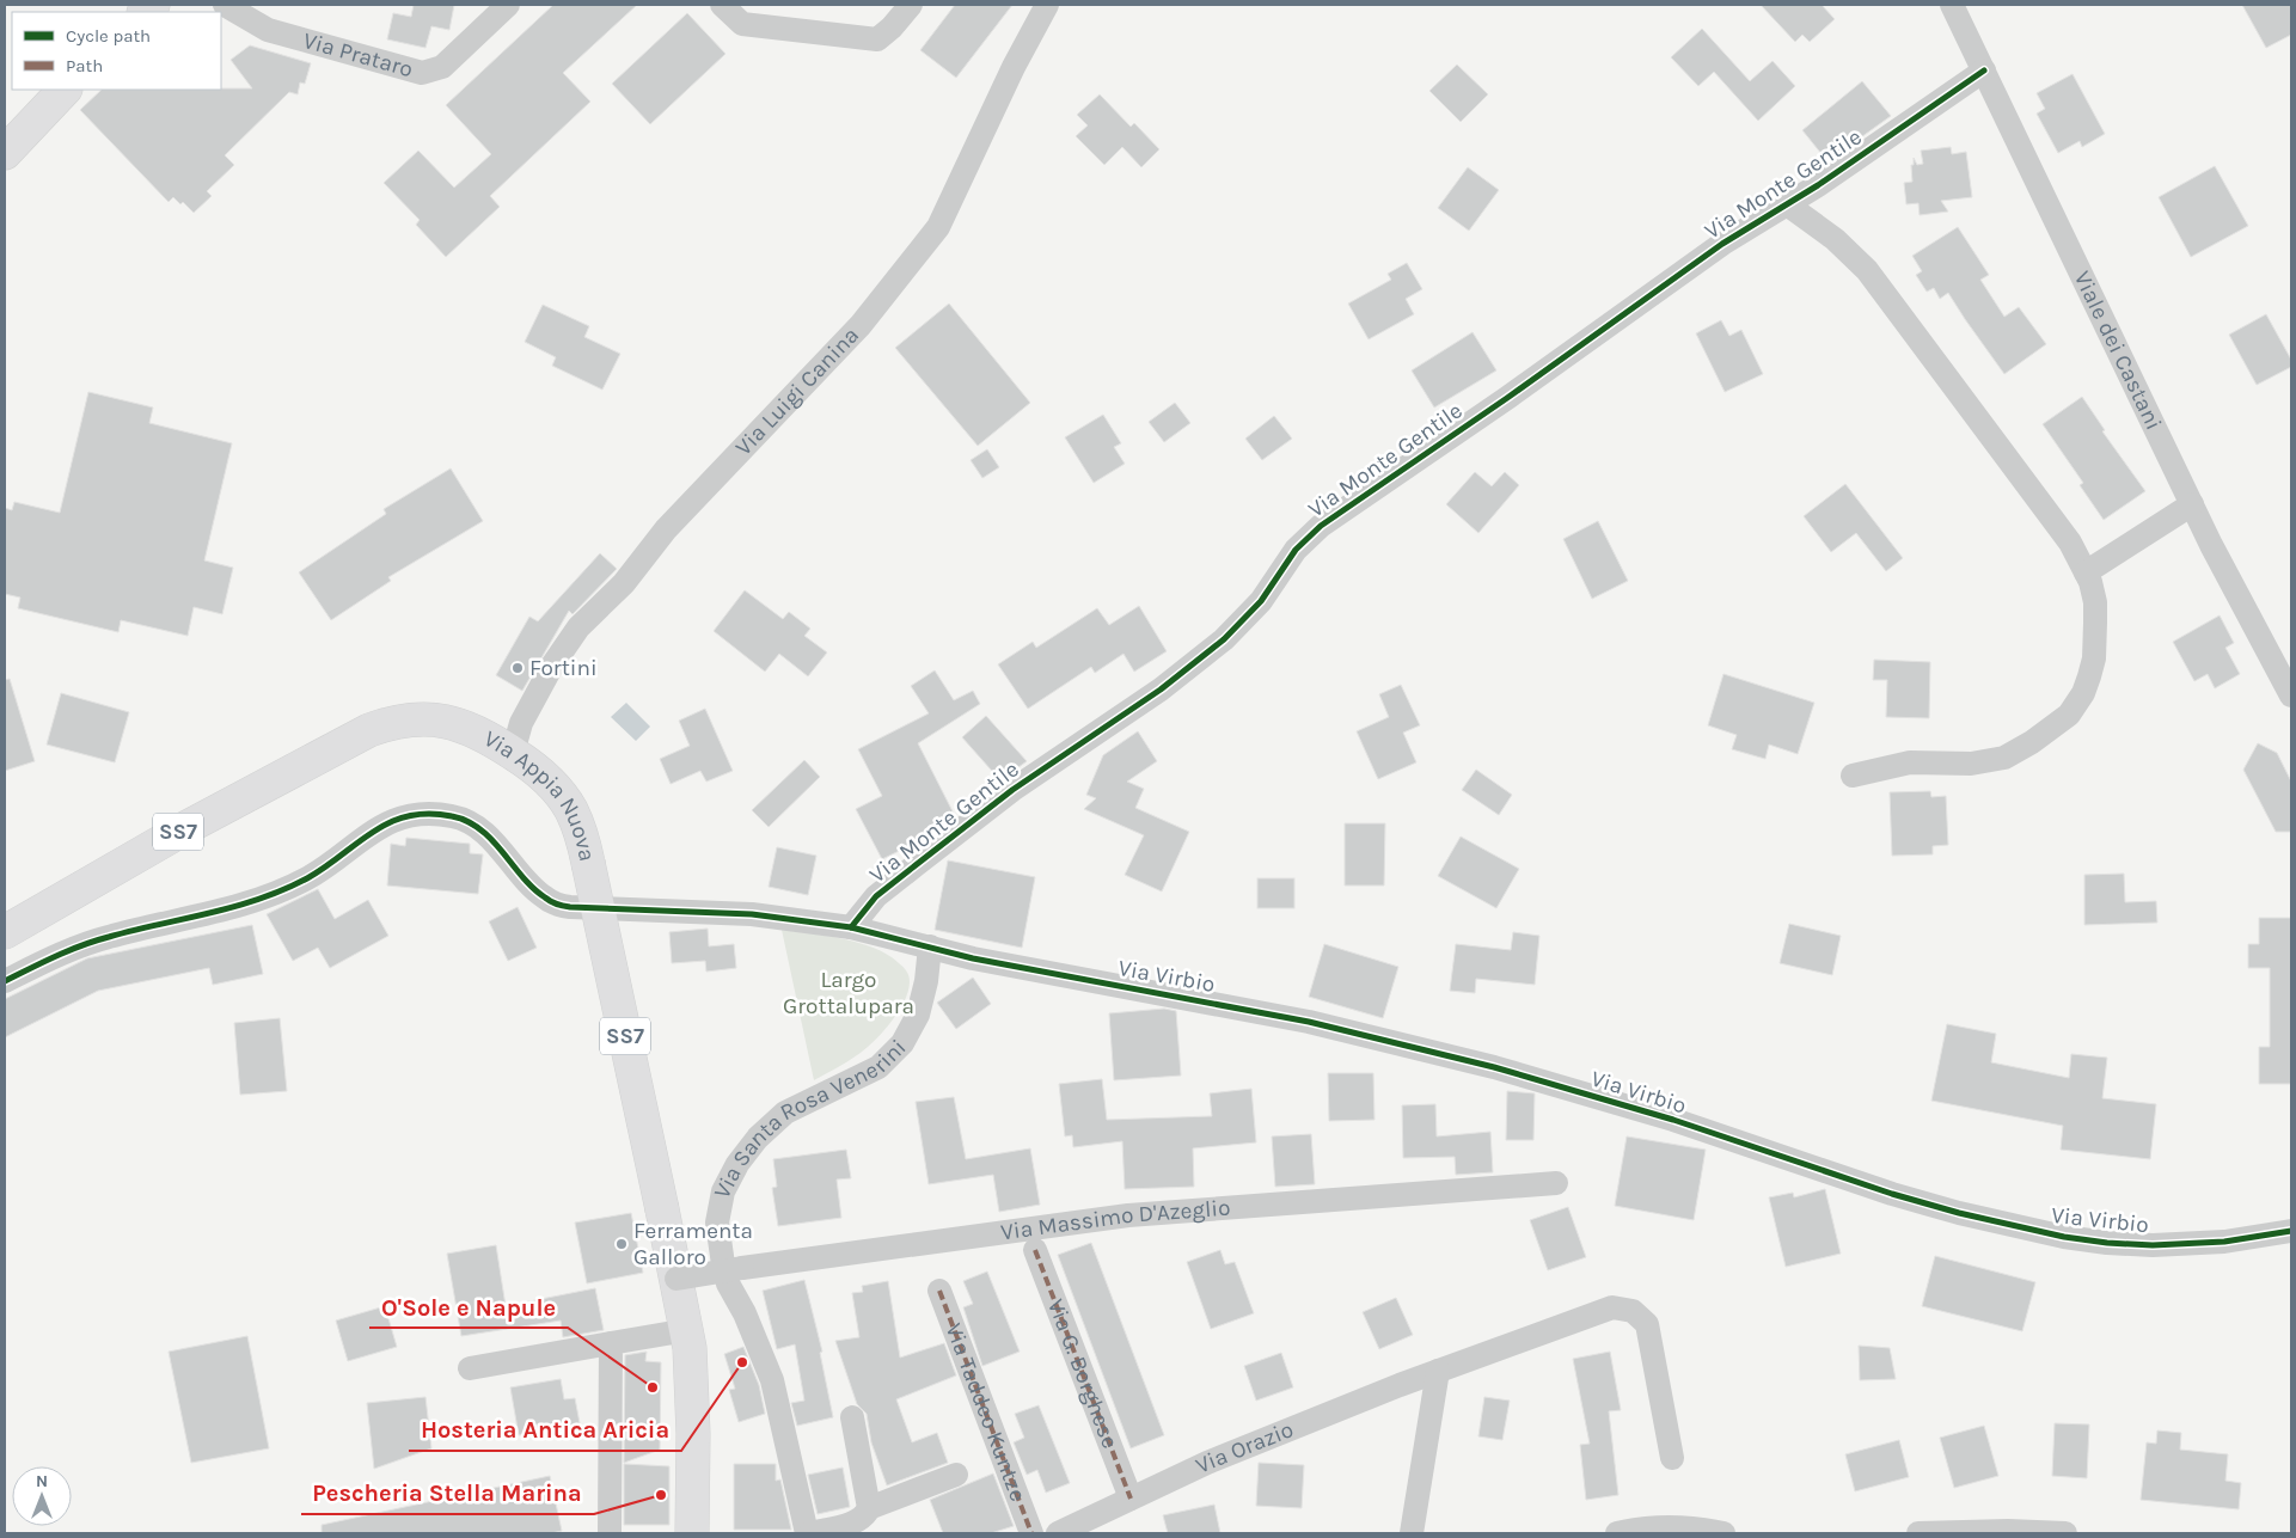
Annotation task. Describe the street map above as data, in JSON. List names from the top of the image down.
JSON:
{
  "streets": {
    "main road": ["Via Appia Nuova", "SS7"],
    "street": [
      "Via Prataro",
      "Via Monte Gentile",
      "Viale dei Castani",
      "Via Luigi Canina",
      "Via Virbio",
      "Via Santa Rosa Venerini",
      "Via Massimo D'Azeglio",
      "Via G. Borghese",
      "Via Taddeo Kuntze",
      "Via Orazio"
    ]
  },
  "crossings": [
    ["Via Monte Gentile", "Viale dei Castani"],
    ["Via Luigi Canina", "Via Appia Nuova"],
    ["Via Appia Nuova", "Via Massimo D'Azeglio"],
    ["Via Virbio", "Via Santa Rosa Venerini"],
    ["Via G. Borghese", "Via Orazio"]
  ],
  "parks": ["Largo Grottalupara"],
  "places": [
    "Fortini",
    "Ferramenta Galloro",
    "Hosteria Antica Aricia",
    "O'Sole e Napule",
    "Pescheria Stella Marina"
  ],
  "legend": ["Cycle path", "Path"],
  "north": "top"
}
